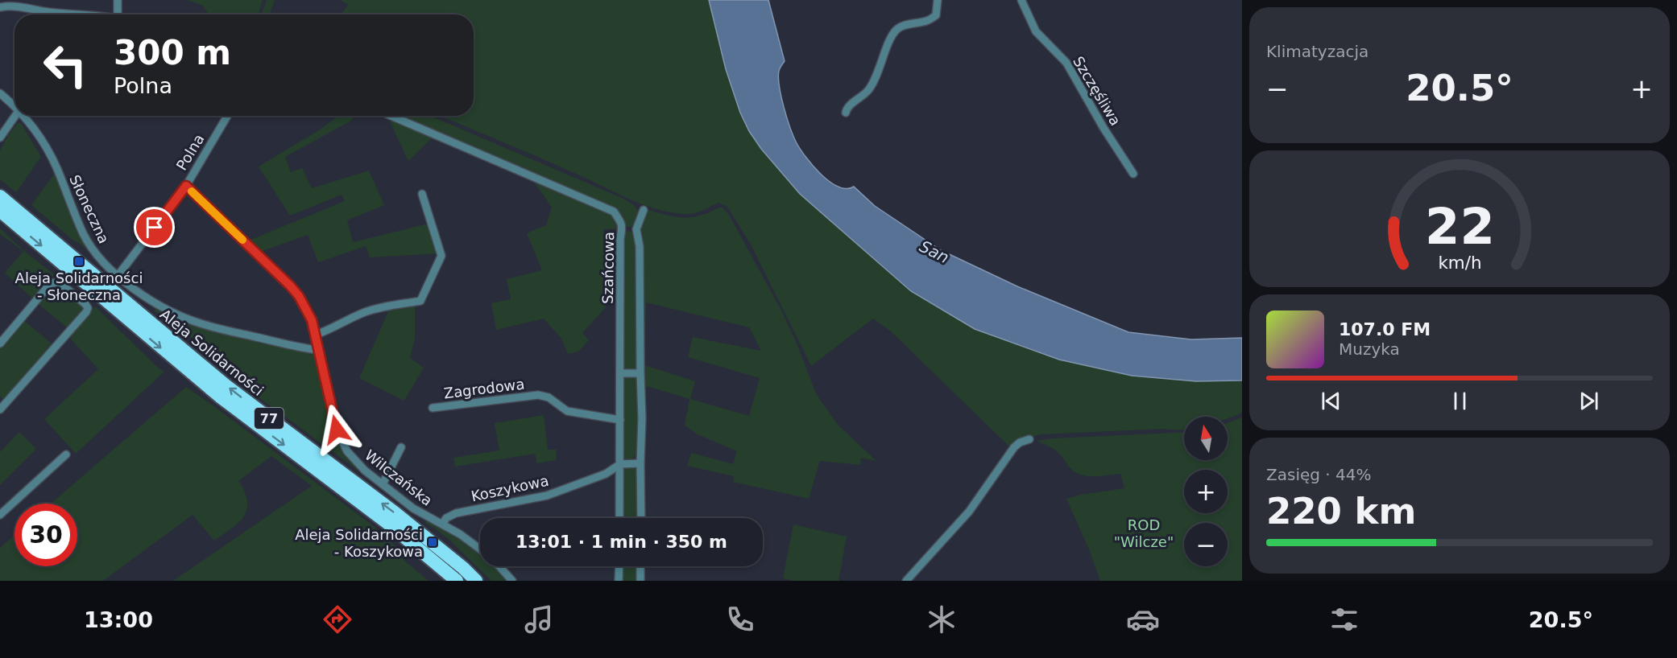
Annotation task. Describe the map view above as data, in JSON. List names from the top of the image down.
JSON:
{
  "streets": {
    "highway": ["Aleja Solidarności", "77"],
    "street": [
      "Szczęśliwa",
      "Polna",
      "Słoneczna",
      "Szańcowa",
      "Zagrodowa",
      "WiIczańska",
      "Koszykowa"
    ]
  },
  "crossings": [
    ["Polna", "Słoneczna"],
    ["Polna", "WiIczańska"],
    ["Słoneczna", "WiIczańska"],
    ["Szańcowa", "Zagrodowa"],
    ["Szańcowa", "Koszykowa"],
    ["WiIczańska", "Koszykowa"]
  ],
  "water": ["San"],
  "parks": ["ROD \"Wilcze\""],
  "places": {
    "transit": ["Aleja Solidarności - Słoneczna", "Aleja Solidarności - Koszykowa"]
  },
  "north": "top",
  "page": {
    "tile": [
      "Klimatyzacja",
      ["Zasięg · 44%", "220 km"]
    ],
    "turn": ["300 m", "Polna"],
    "heat": ["−", "20.5°", "+"],
    "song": ["107.0 FM", "Muzyka"],
    "map_buttons": ["+", "−"],
    "limit": "30",
    "trip": "13:01 · 1 min · 350 m",
    "tabs": ["13:00", "20.5°"],
    "gauge": ["22", "km/h"]
  }
}
